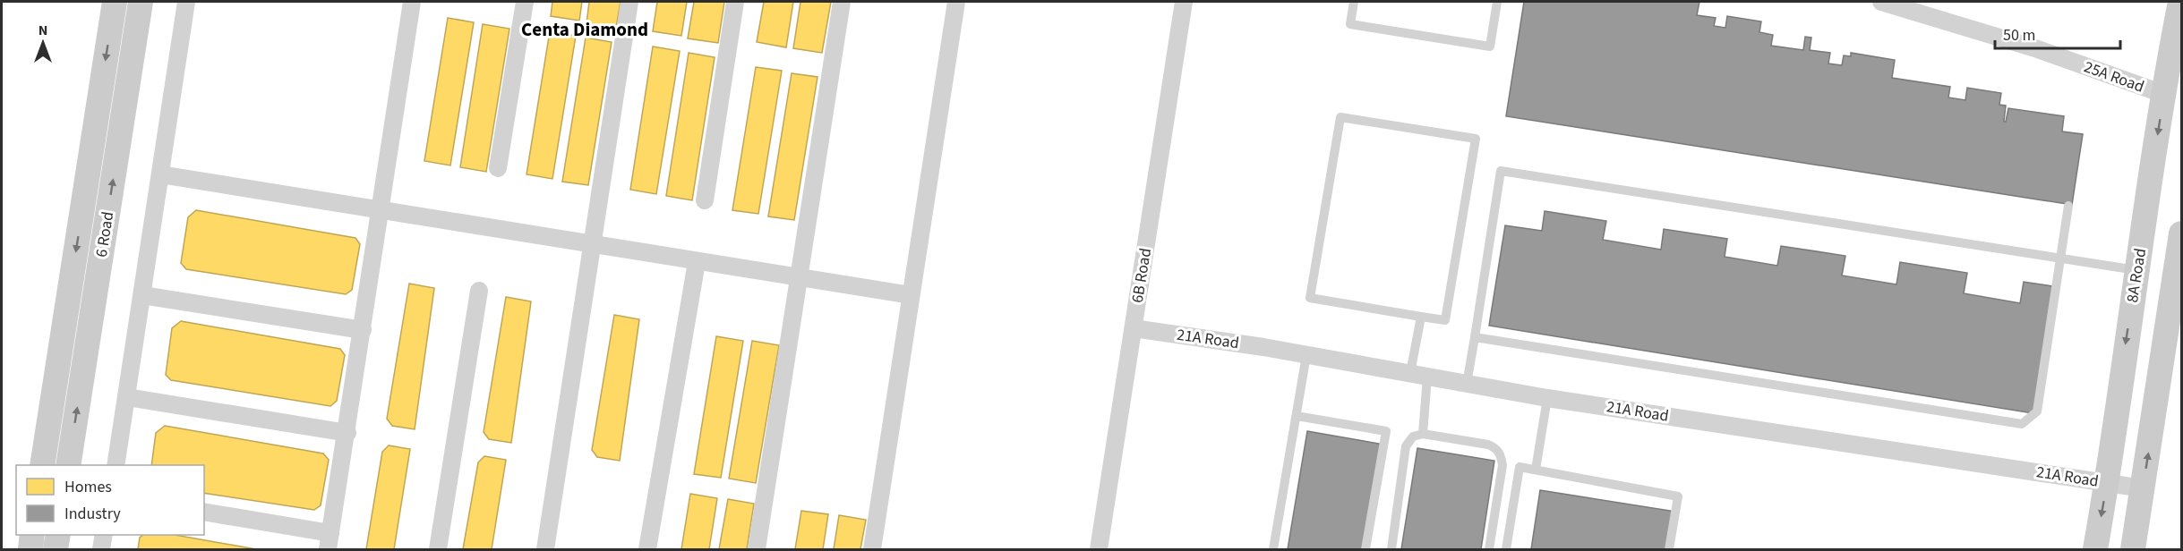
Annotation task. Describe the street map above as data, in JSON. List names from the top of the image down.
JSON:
{
  "streets": {
    "main road": ["6 Road", "8A Road"],
    "street": ["25A Road", "6B Road", "21A Road"]
  },
  "crossings": [
    ["25A Road", "8A Road"],
    ["6B Road", "21A Road"],
    ["8A Road", "21A Road"]
  ],
  "districts": ["Centa Diamond"],
  "legend": ["Homes", "Industry"],
  "scale_bar": "50 m",
  "north": "top"
}
